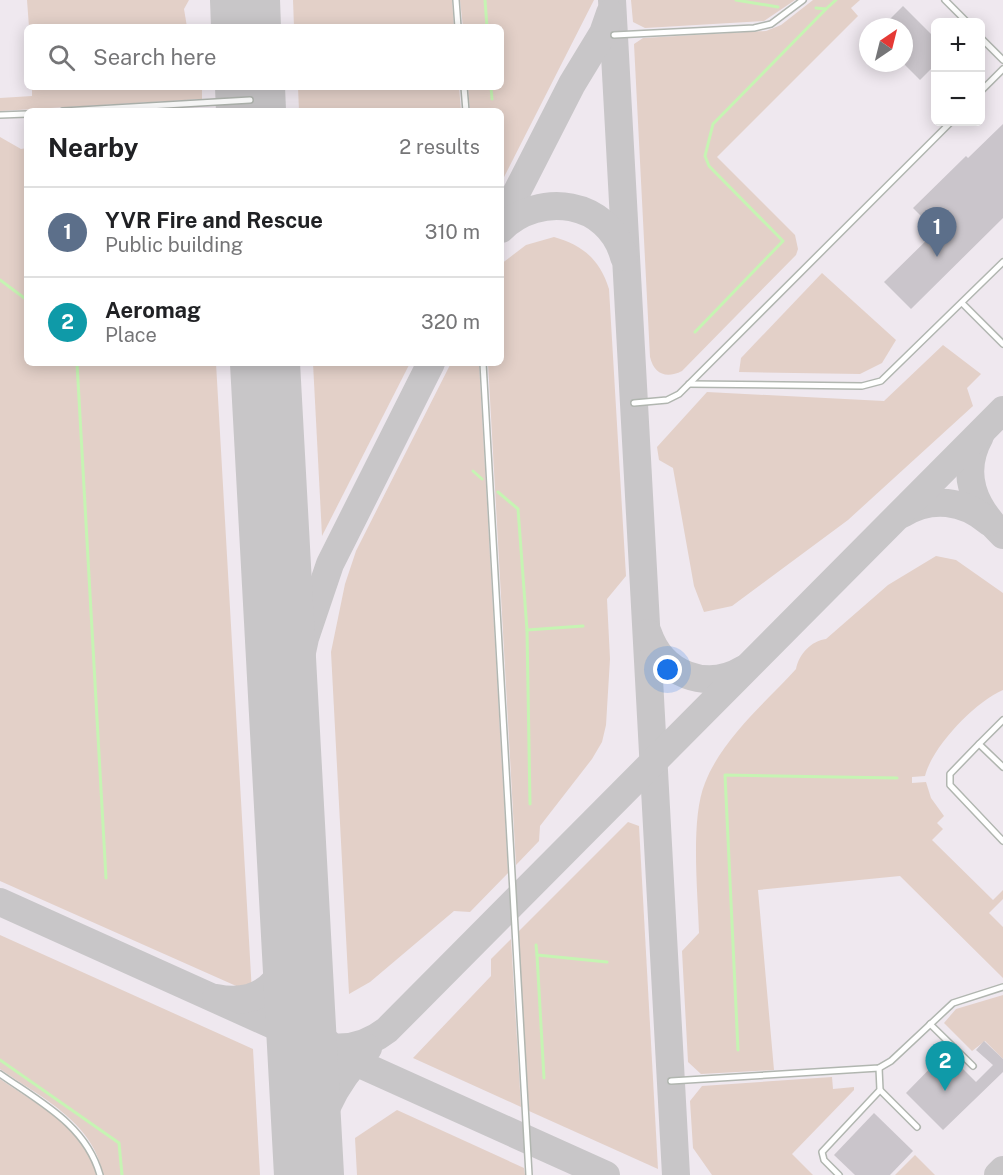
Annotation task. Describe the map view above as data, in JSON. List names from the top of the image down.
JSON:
{
  "north": "top right",
  "page": {
    "map_buttons": ["+", "−"],
    "search": "Search here",
    "heading": ["Nearby", "2 results"],
    "list": [
      {
        "mark": "1",
        "name": "YVR Fire and Rescue",
        "note": "Public building",
        "value": "310 m"
      },
      {
        "mark": "2",
        "name": "Aeromag",
        "note": "Place",
        "value": "320 m"
      }
    ],
    "pins": ["1", "2"]
  }
}
